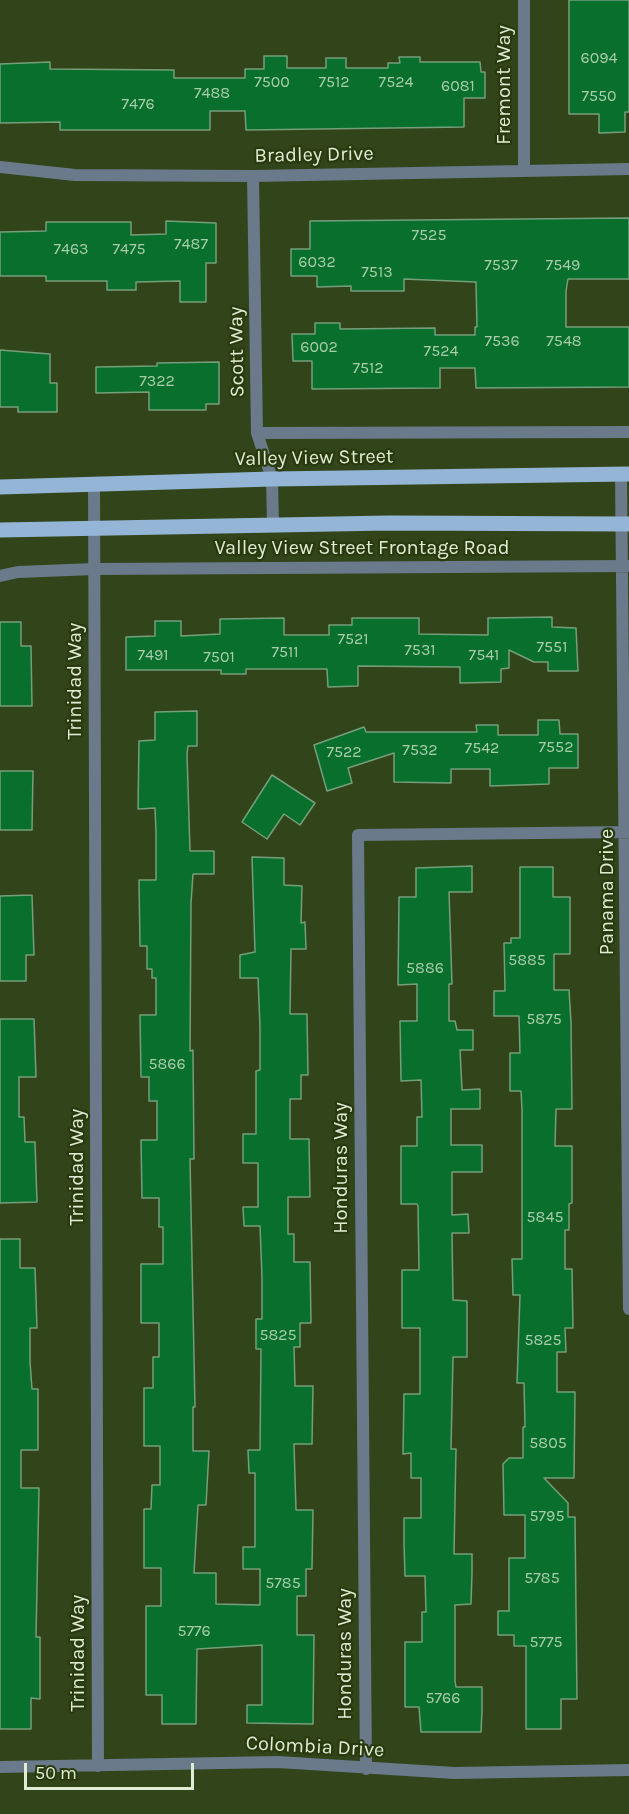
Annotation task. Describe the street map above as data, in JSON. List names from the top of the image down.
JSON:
{
  "streets": {
    "main road": ["Valley View Street"],
    "street": [
      "Fremont Way",
      "Bradley Drive",
      "Scott Way",
      "Valley View Street Frontage Road",
      "Trinidad Way",
      "Panama Drive",
      "Honduras Way",
      "Colombia Drive"
    ]
  },
  "crossings": [
    ["Fremont Way", "Bradley Drive"],
    ["Bradley Drive", "Scott Way"],
    ["Scott Way", "Valley View Street"],
    ["Valley View Street", "Trinidad Way"],
    ["Valley View Street", "Panama Drive"],
    ["Valley View Street Frontage Road", "Trinidad Way"],
    ["Valley View Street Frontage Road", "Panama Drive"],
    ["Trinidad Way", "Colombia Drive"],
    ["Panama Drive", "Honduras Way"],
    ["Honduras Way", "Colombia Drive"]
  ],
  "house_numbers": [
    "6094",
    "7500",
    "7512",
    "7524",
    "6081",
    "7488",
    "7550",
    "7476",
    "7525",
    "7487",
    "7463",
    "7475",
    "6032",
    "7537",
    "7549",
    "7513",
    "7536",
    "7548",
    "6002",
    "7524",
    "7512",
    "7322",
    "7521",
    "7551",
    "7531",
    "7511",
    "7491",
    "7541",
    "7501",
    "7552",
    "7542",
    "7532",
    "7522",
    "5885",
    "5886",
    "5875",
    "5866",
    "5845",
    "5825",
    "5825",
    "5805",
    "5795",
    "5785",
    "5785",
    "5776",
    "5775",
    "5766"
  ],
  "scale_bar": "50 m"
}
